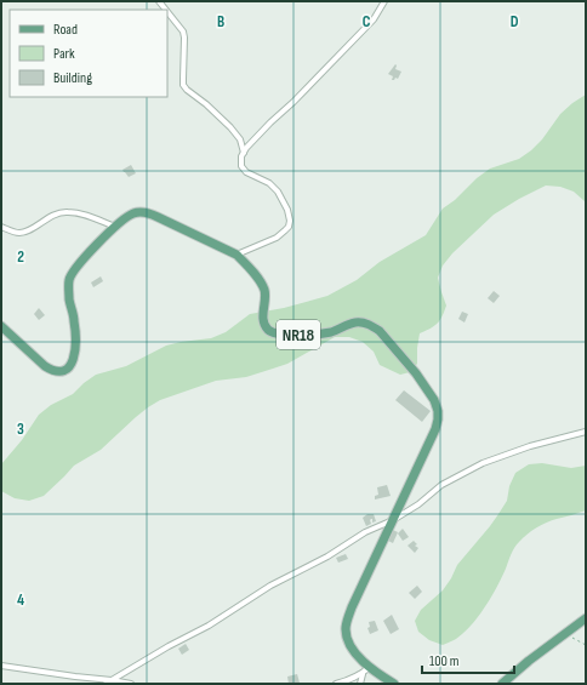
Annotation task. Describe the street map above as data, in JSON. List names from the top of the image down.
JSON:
{
  "streets": {
    "main road": ["NR18"]
  },
  "legend": ["Road", "Park", "Building"],
  "scale_bar": "100 m",
  "grid": {
    "columns": ["B", "C", "D"],
    "rows": ["2", "3", "4"]
  }
}
